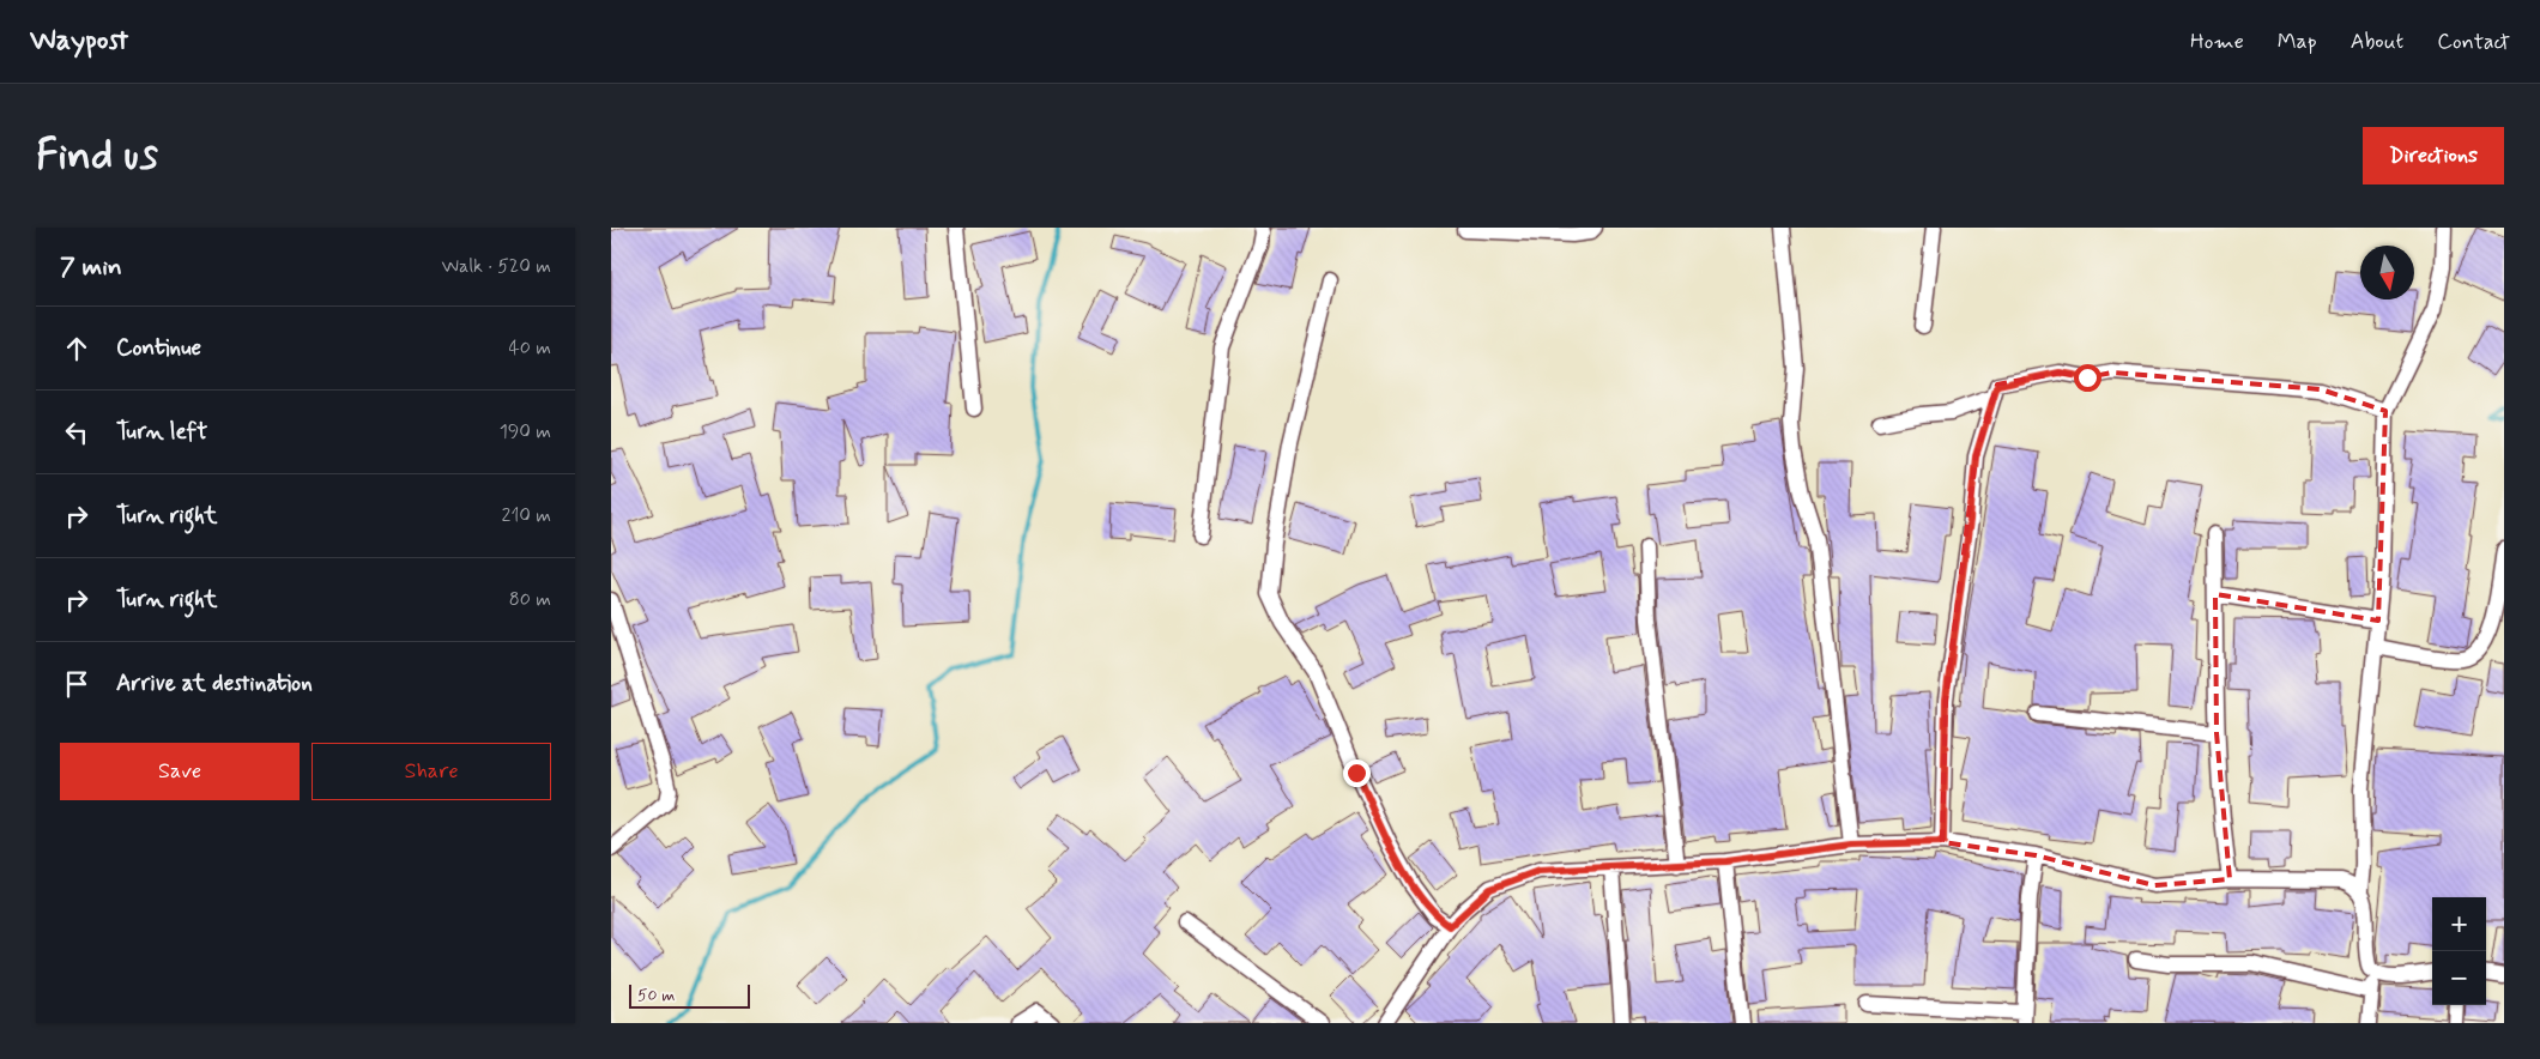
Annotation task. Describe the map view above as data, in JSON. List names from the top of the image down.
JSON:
{
  "scale_bar": "50 m",
  "north": "bottom",
  "page": {
    "header": "Waypost",
    "nav": [
      "Home",
      "Map",
      "About",
      "Contact"
    ],
    "buttons": [
      "Directions",
      ["Save", "Share"]
    ],
    "title": "Find us",
    "heading": ["7 min", "Walk · 520 m"],
    "list": [
      ["Continue", "40 m"],
      ["Turn left", "190 m"],
      ["Turn right", "210 m"],
      ["Turn right", "80 m"],
      "Arrive at destination"
    ],
    "map_buttons": ["+", "−"],
    "scale": "50 m"
  }
}
